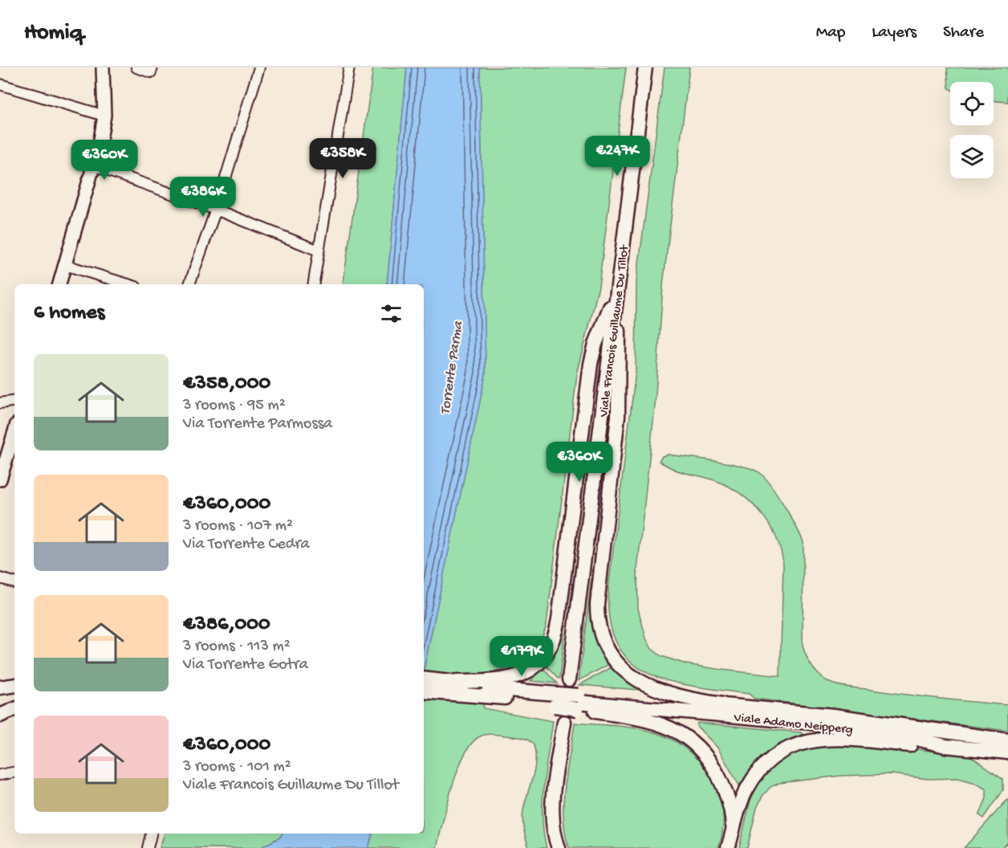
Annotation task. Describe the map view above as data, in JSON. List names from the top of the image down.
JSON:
{
  "streets": {
    "main road": ["Viale Francois Guillaume Du Tillot", "Viale Adamo Neipperg"]
  },
  "water": ["Torrente Parma"],
  "page": {
    "header": "Homiq",
    "nav": ["Map", "Layers", "Share"],
    "price": [
      "€247K",
      "€358K",
      "€360K",
      "€386K",
      "€360K",
      "€179K"
    ],
    "heading": "6 homes",
    "list": [
      {
        "name": "€358,000",
        "note": "3 rooms · 95 m² · Via Torrente Parmossa"
      },
      {
        "name": "€360,000",
        "note": "3 rooms · 107 m² · Via Torrente Cedra"
      },
      {
        "name": "€386,000",
        "note": "3 rooms · 113 m² · Via Torrente Gotra"
      },
      {
        "name": "€360,000",
        "note": "3 rooms · 101 m² · Viale Francois Guillaume Du Tillot"
      }
    ]
  }
}
